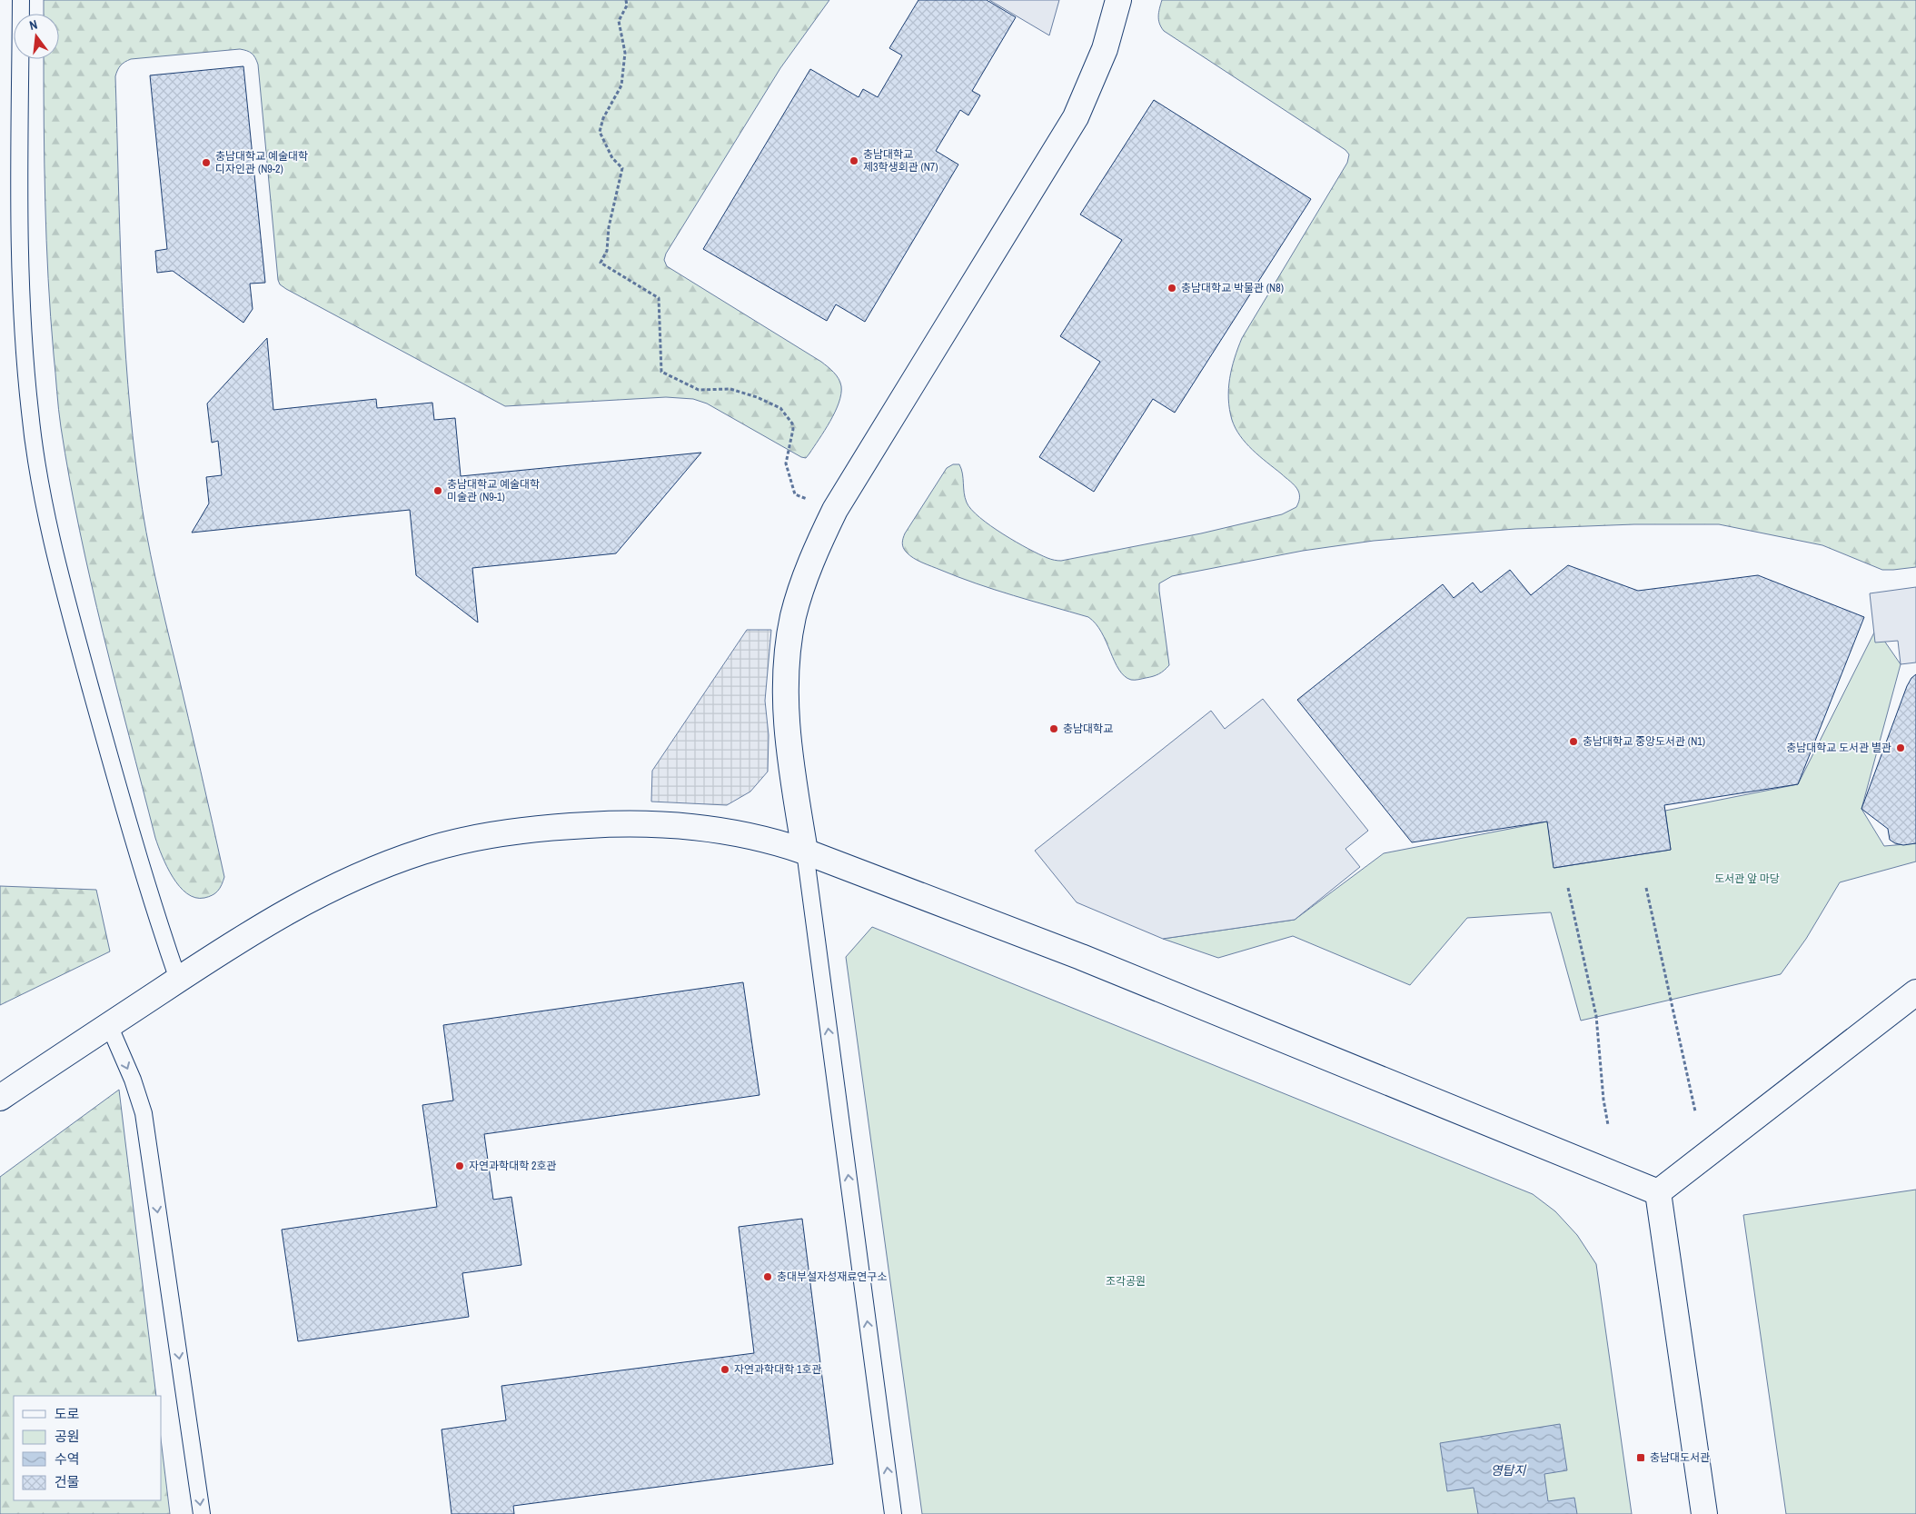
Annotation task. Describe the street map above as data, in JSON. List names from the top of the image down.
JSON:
{
  "water": ["영탑지"],
  "parks": ["도서관 앞 마당", "조각공원"],
  "places": {
    "other": [
      "충남대학교 제3학생회관 (N7)",
      "충남대학교 예술대학 디자인관 (N9-2)",
      "충남대학교 박물관 (N8)",
      "충남대학교 예술대학 미술관 (N9-1)",
      "충남대학교",
      "충남대학교 중앙도서관 (N1)",
      "충남대학교 도서관 별관",
      "자연과학대학 2호관",
      "충대부설자성재료연구소",
      "자연과학대학 1호관"
    ],
    "transit": ["충남대도서관"]
  },
  "legend": [
    "도로",
    "공원",
    "수역",
    "건물"
  ],
  "north": "top"
}
